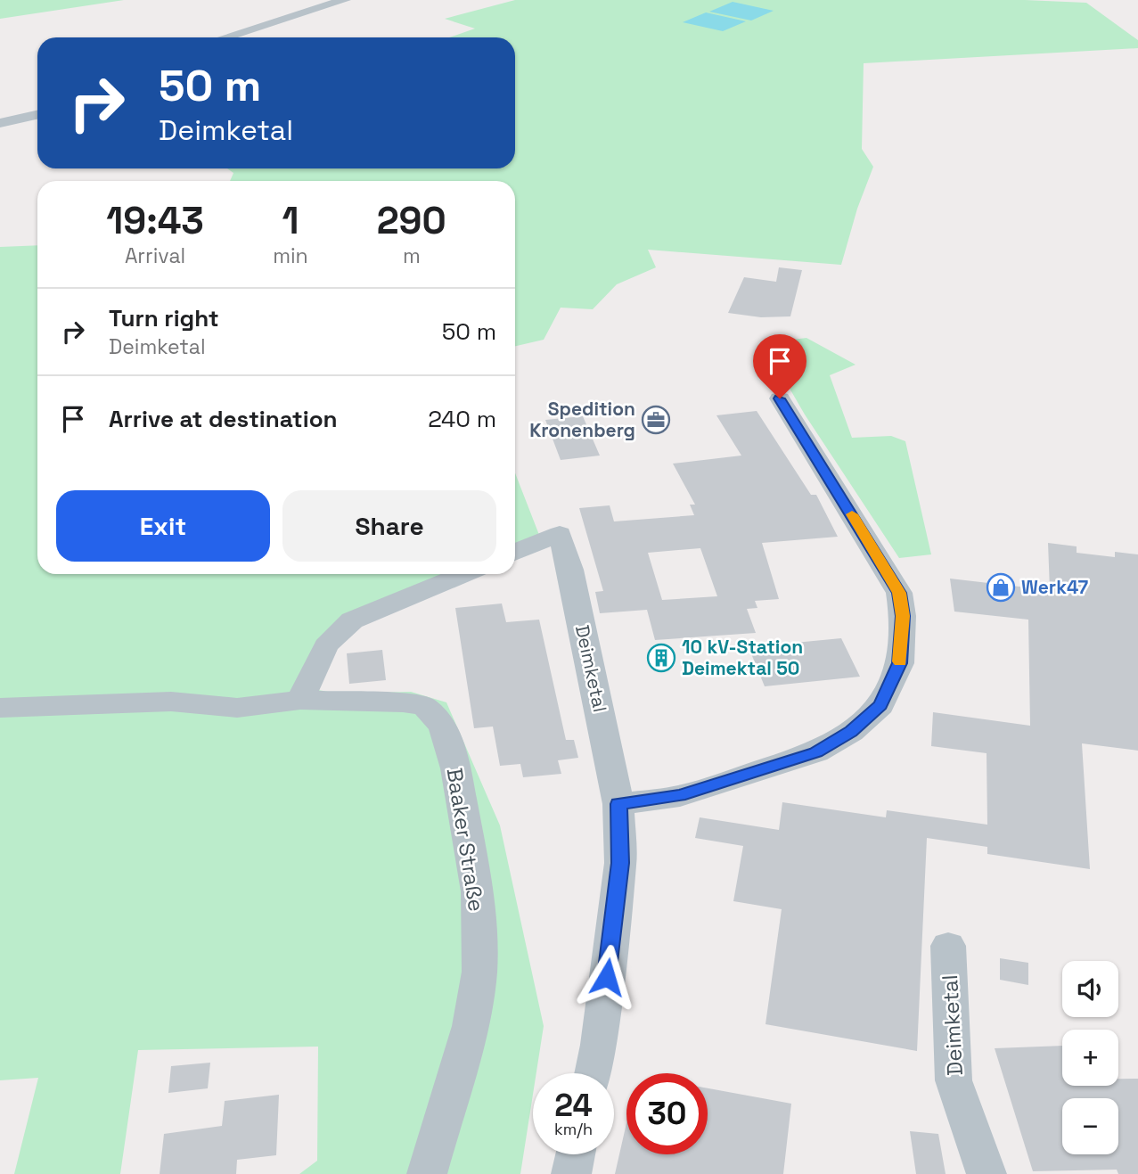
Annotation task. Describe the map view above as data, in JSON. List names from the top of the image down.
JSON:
{
  "streets": {
    "street": ["Deimketal", "Baaker Straße"]
  },
  "places": {
    "office": ["Spedition Kronenberg"],
    "shop": ["Werk47"],
    "building": ["10 kV-Station Deimektal 50"]
  },
  "page": {
    "turn": ["50 m", "Deimketal"],
    "eta": [
      "19:43",
      "Arrival",
      "1",
      "min",
      "290",
      "m"
    ],
    "list": [
      {
        "name": "Turn right",
        "note": "Deimketal",
        "value": "50 m"
      },
      {
        "name": "Arrive at destination",
        "value": "240 m"
      }
    ],
    "buttons": ["Exit", "Share"],
    "map_buttons": ["+", "−"],
    "speed": "24 km/h",
    "limit": "30"
  }
}
